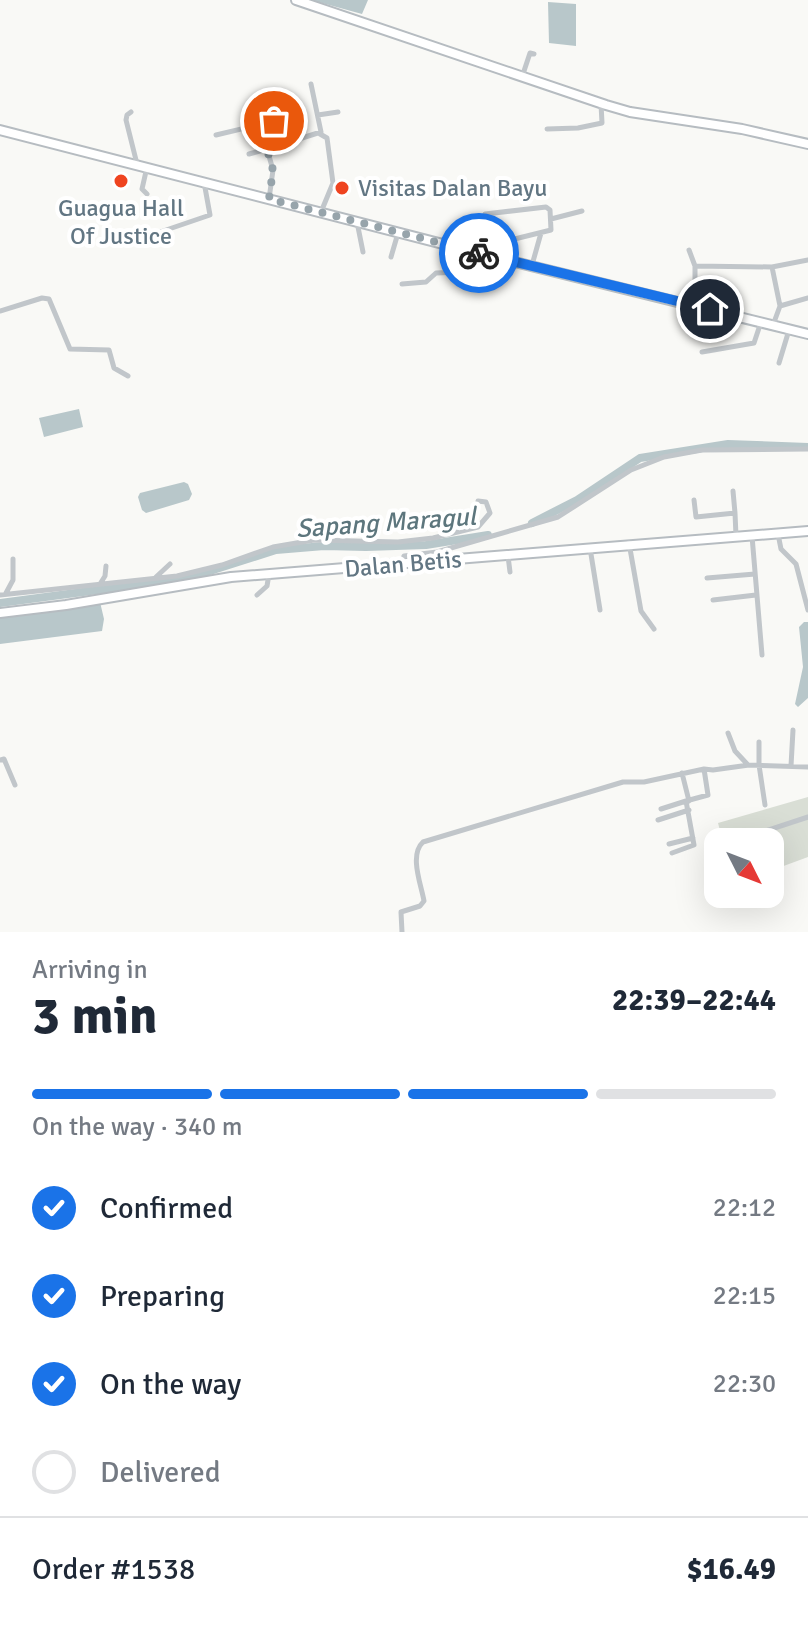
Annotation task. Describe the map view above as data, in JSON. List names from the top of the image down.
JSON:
{
  "streets": {
    "street": ["Dalan Betis"]
  },
  "water": ["Sapang Maragul"],
  "places": ["Guagua Hall Of Justice", "Visitas Dalan Bayu"],
  "north": "bottom right",
  "page": {
    "heading": ["3 min", "Arriving in", "22:39–22:44"],
    "panel": ["Order #1538", "$16.49"],
    "bar": "On the way · 340 m",
    "list": [
      ["Confirmed", "22:12"],
      ["Preparing", "22:15"],
      ["On the way", "22:30"],
      "Delivered"
    ]
  }
}
